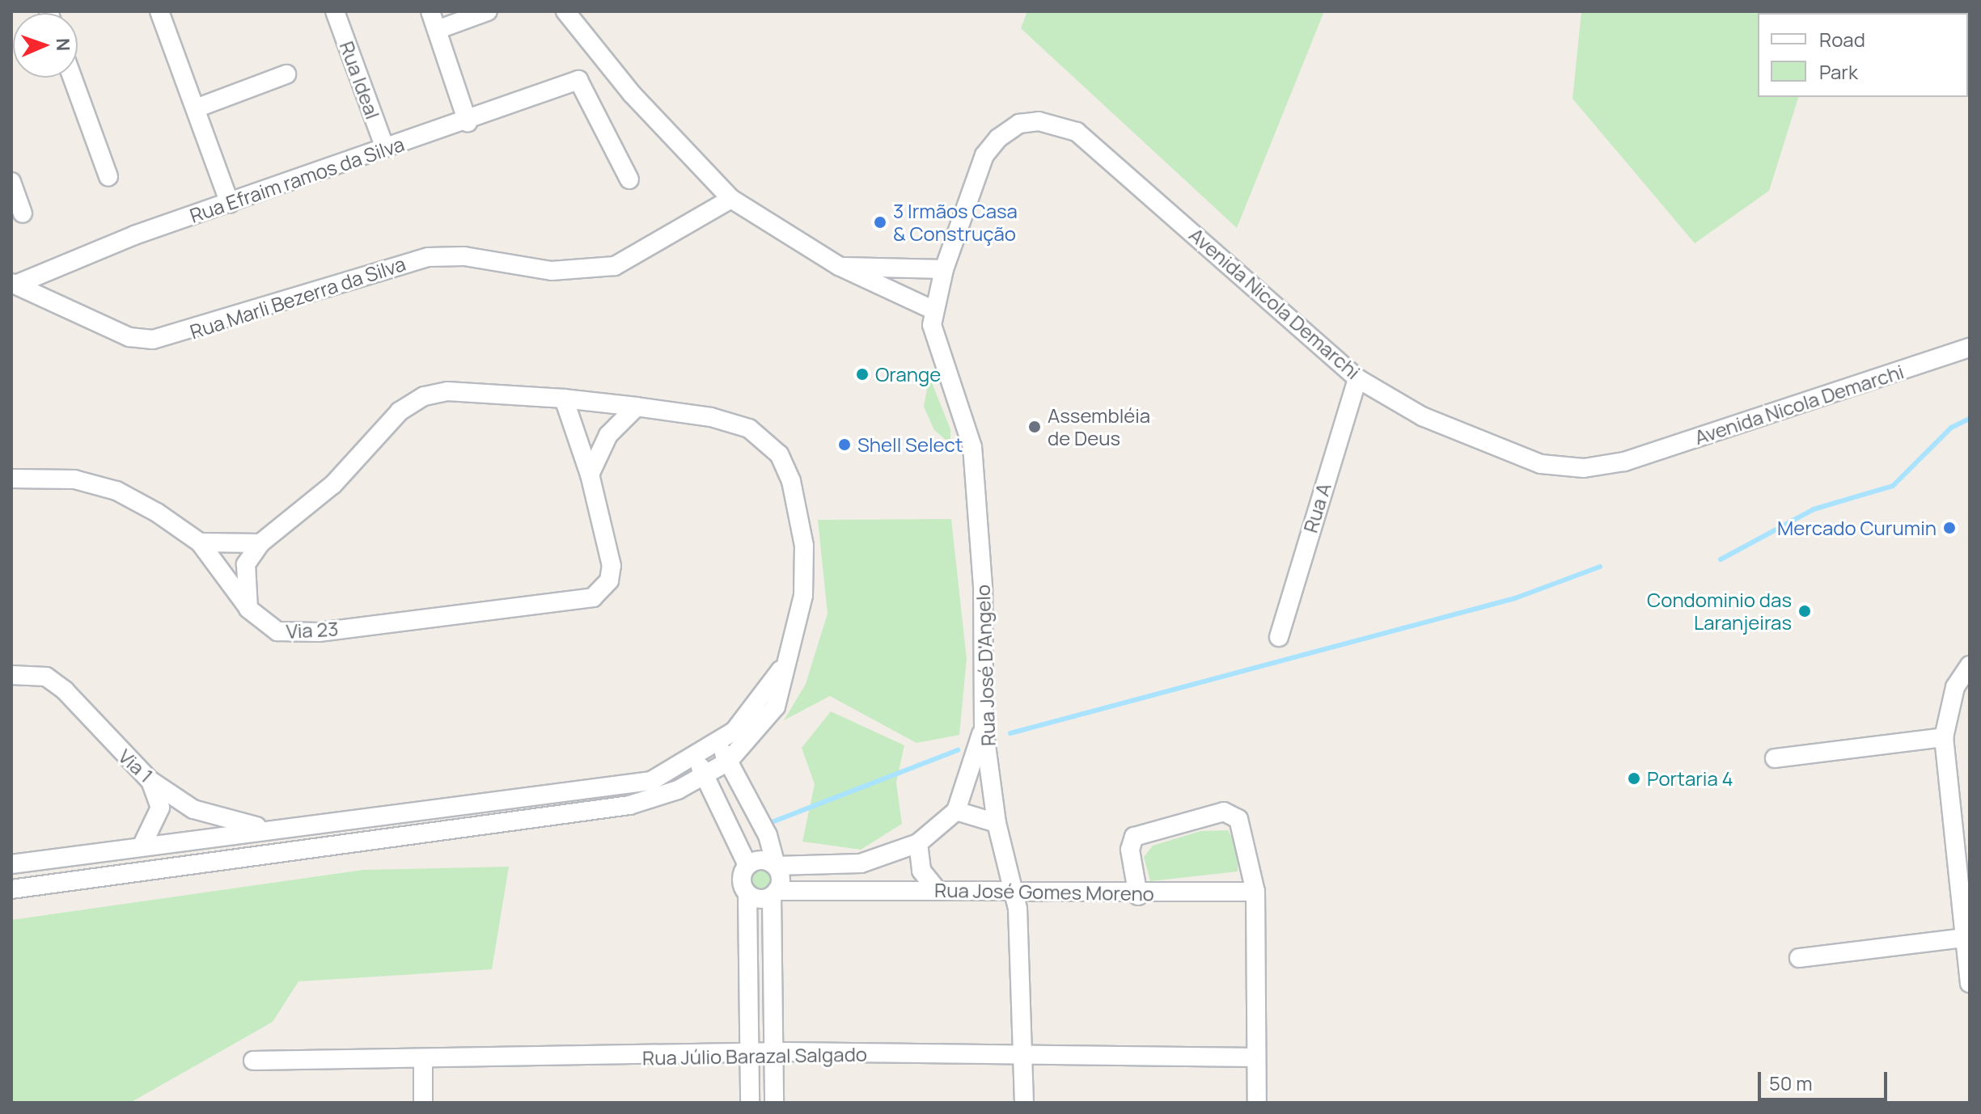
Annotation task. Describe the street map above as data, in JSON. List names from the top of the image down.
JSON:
{
  "streets": {
    "street": [
      "Rua Ideal",
      "Rua Efraim ramos da Silva",
      "Rua Marli Bezerra da Silva",
      "Avenida Nicola Demarchi",
      "Rua A",
      "Via 23",
      "Rua José D'Angelo",
      "Via 1",
      "Rua José Gomes Moreno",
      "Rua Júlio Barazal Salgado"
    ]
  },
  "crossings": [
    ["Rua Ideal", "Rua Efraim ramos da Silva"],
    ["Rua Efraim ramos da Silva", "Rua Marli Bezerra da Silva"],
    ["Avenida Nicola Demarchi", "Rua A"],
    ["Avenida Nicola Demarchi", "Rua José D'Angelo"],
    ["Rua José D'Angelo", "Rua José Gomes Moreno"],
    ["Rua José D'Angelo", "Rua Júlio Barazal Salgado"]
  ],
  "places": [
    "3 Irmãos Casa & Construção",
    "Orange",
    "Assembléia de Deus",
    "Shell Select",
    "Mercado Curumin",
    "Condominio das Laranjeiras",
    "Portaria 4"
  ],
  "legend": ["Road", "Park"],
  "scale_bar": "50 m",
  "north": "right"
}
